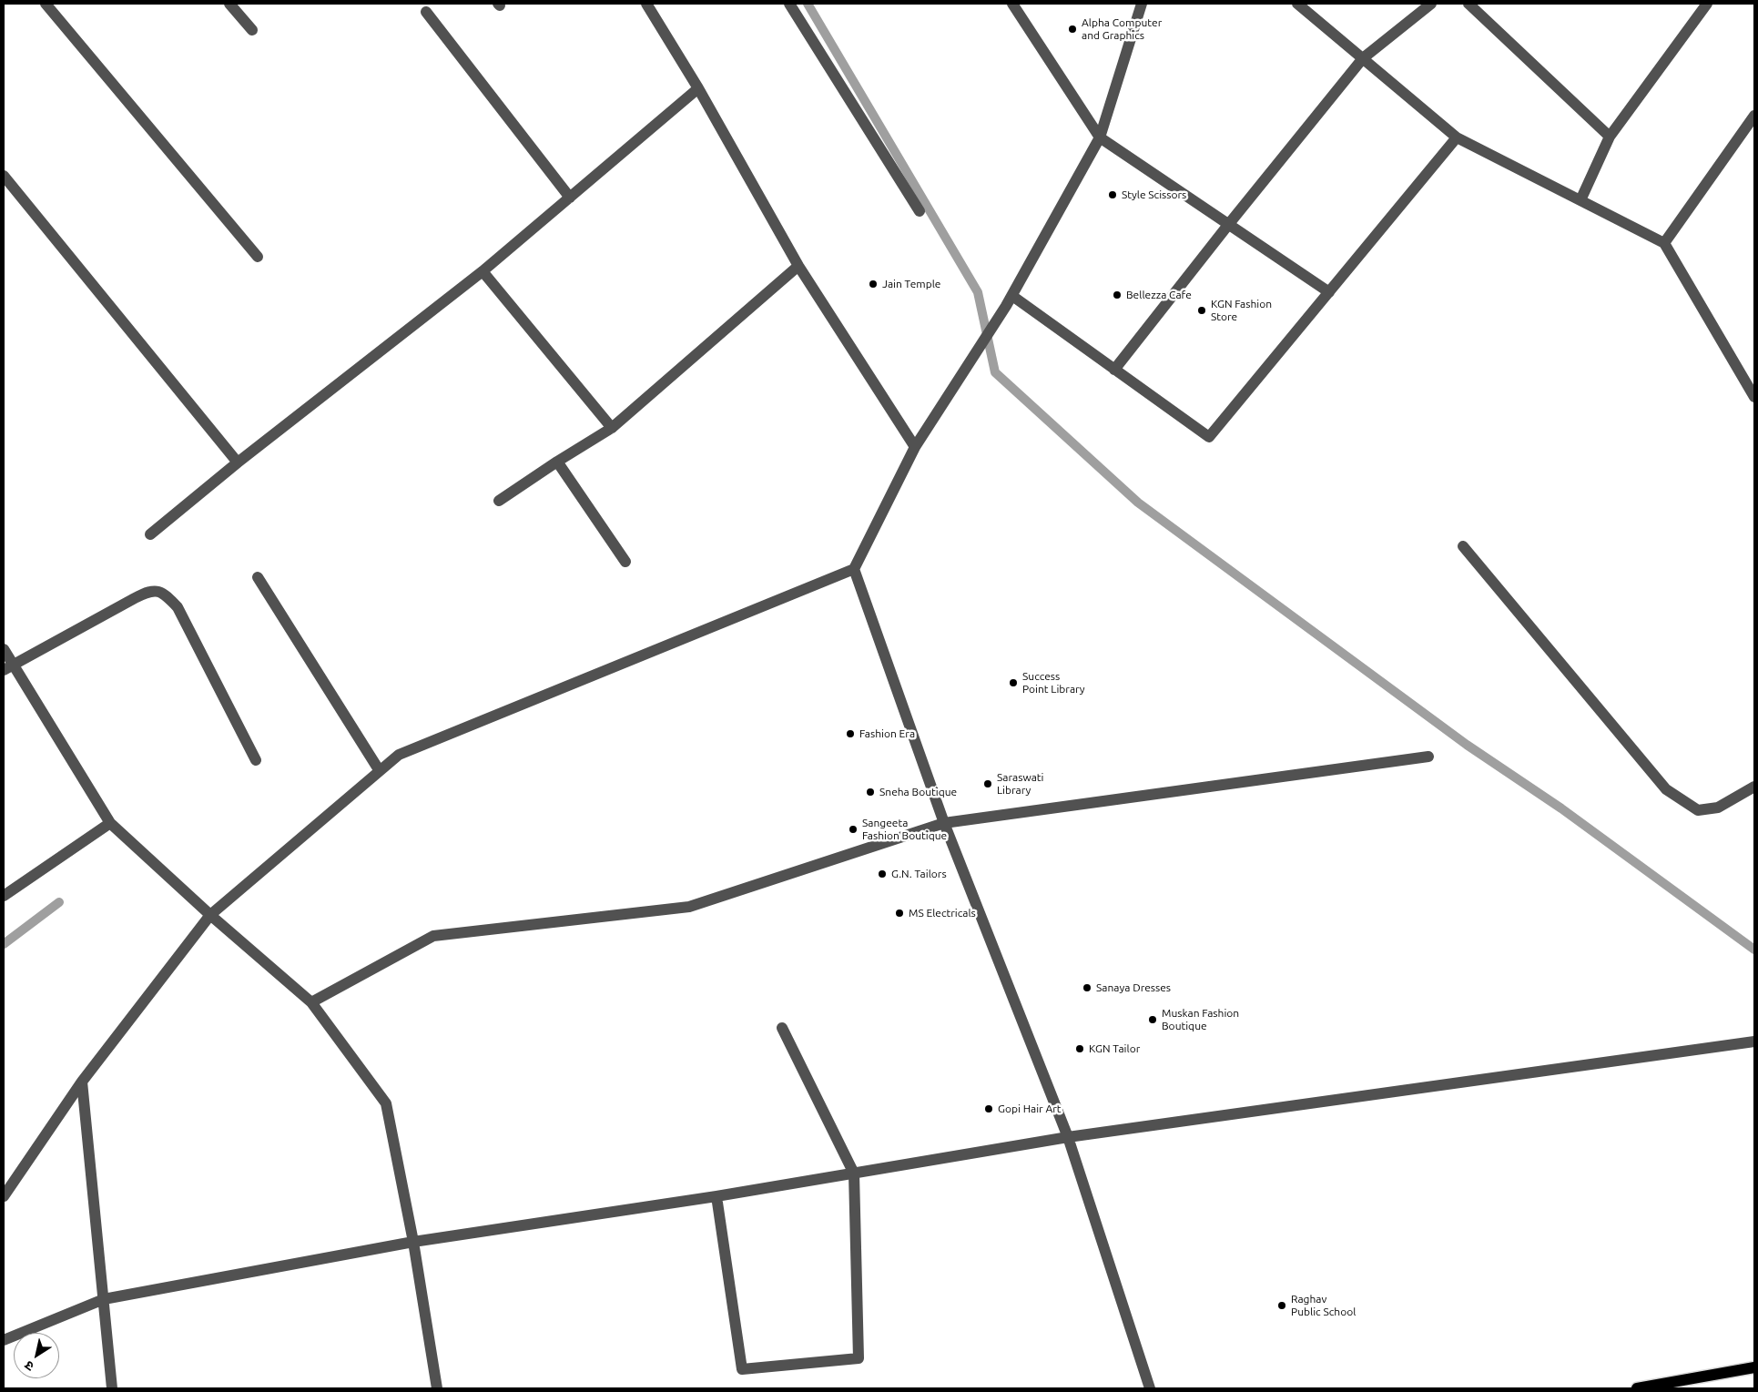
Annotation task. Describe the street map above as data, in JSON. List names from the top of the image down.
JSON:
{
  "places": [
    "Alpha Computer and Graphics",
    "Style Scissors",
    "Jain Temple",
    "Bellezza Cafe",
    "KGN Fashion Store",
    "Success Point Library",
    "Fashion Era",
    "Saraswati Library",
    "Sneha Boutique",
    "Sangeeta Fashion Boutique",
    "G.N. Tailors",
    "MS Electricals",
    "Sanaya Dresses",
    "Muskan Fashion Boutique",
    "KGN Tailor",
    "Gopi Hair Art",
    "Raghav Public School"
  ],
  "north": "bottom left"
}
